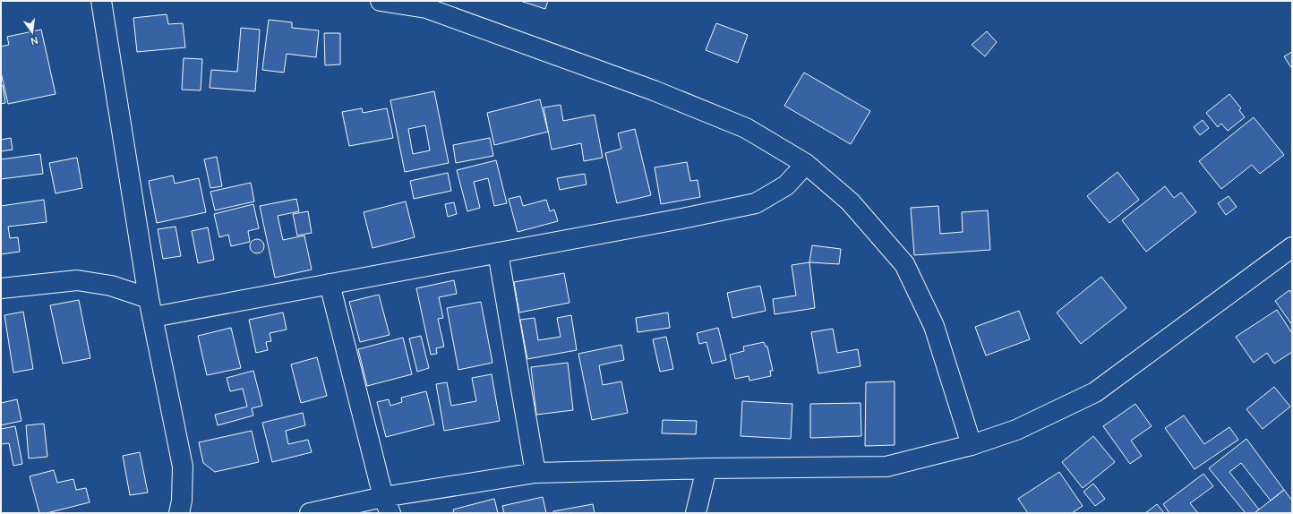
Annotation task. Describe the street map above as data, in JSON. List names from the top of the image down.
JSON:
{
  "north": "bottom"
}
